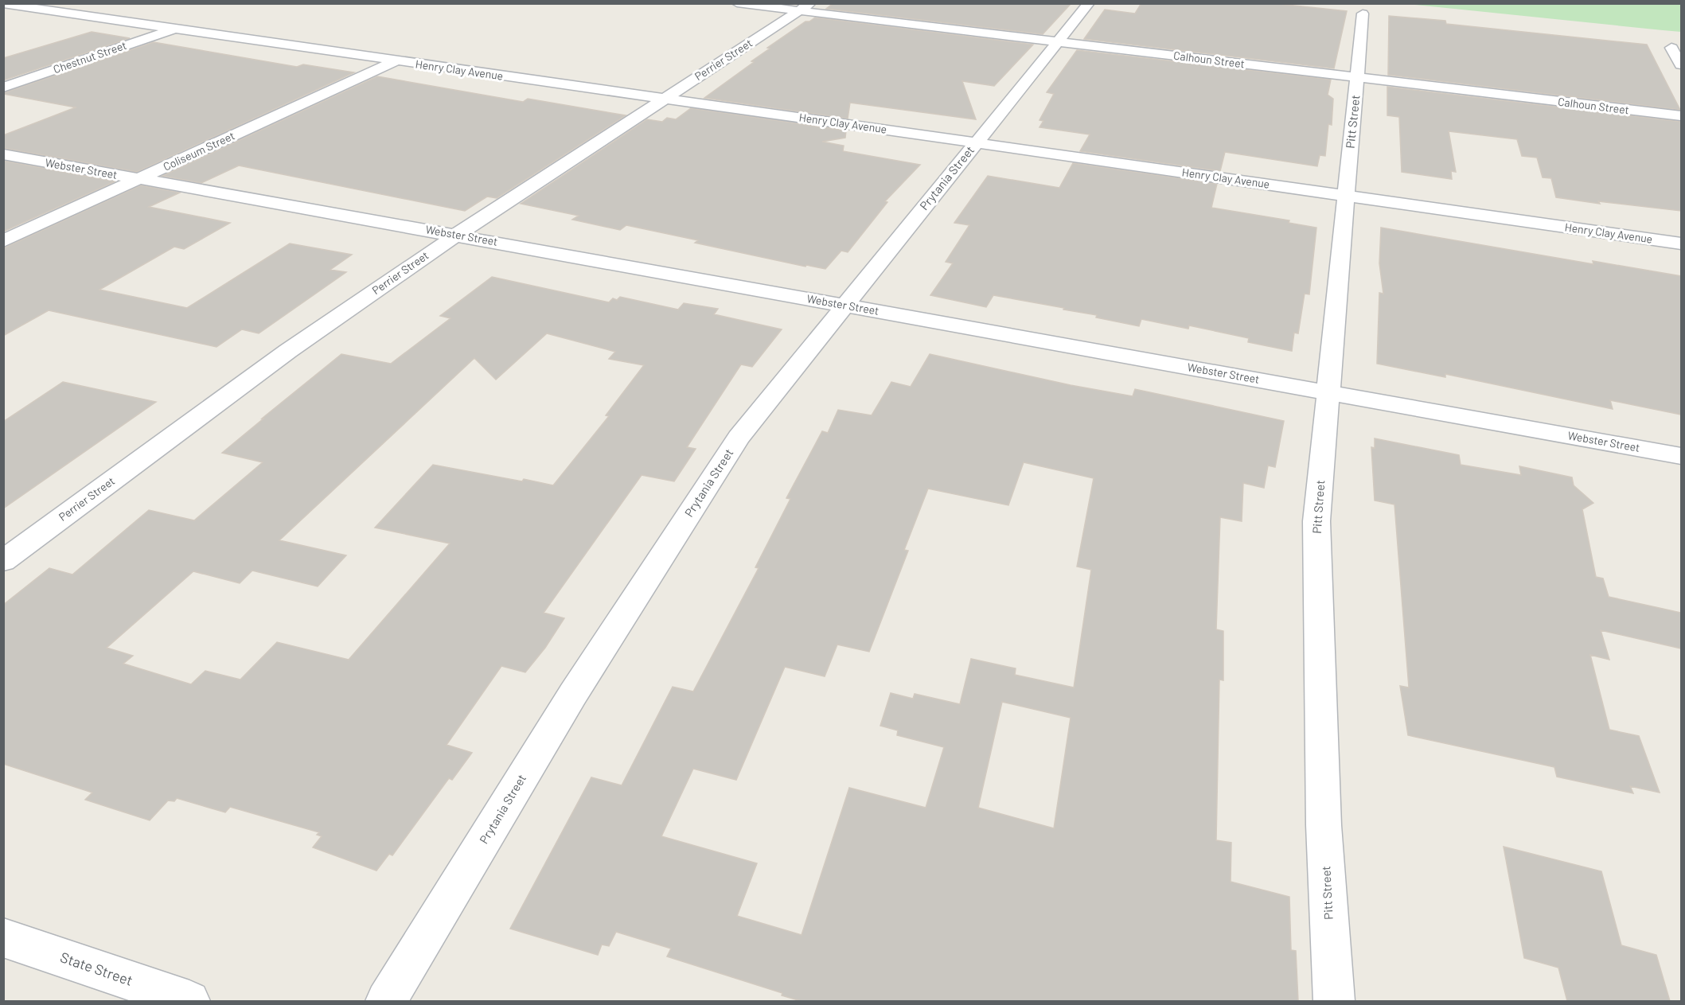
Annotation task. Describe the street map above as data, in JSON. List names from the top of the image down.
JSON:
{
  "streets": {
    "street": [
      "Chestnut Street",
      "Perrier Street",
      "Calhoun Street",
      "Henry Clay Avenue",
      "Pitt Street",
      "Coliseum Street",
      "Webster Street",
      "Prytania Street",
      "State Street"
    ]
  },
  "crossings": [
    ["Chestnut Street", "Henry Clay Avenue"],
    ["Perrier Street", "Calhoun Street"],
    ["Perrier Street", "Henry Clay Avenue"],
    ["Perrier Street", "Webster Street"],
    ["Calhoun Street", "Pitt Street"],
    ["Calhoun Street", "Prytania Street"],
    ["Henry Clay Avenue", "Pitt Street"],
    ["Henry Clay Avenue", "Coliseum Street"],
    ["Henry Clay Avenue", "Prytania Street"],
    ["Pitt Street", "Webster Street"],
    ["Coliseum Street", "Webster Street"],
    ["Webster Street", "Prytania Street"]
  ]
}
